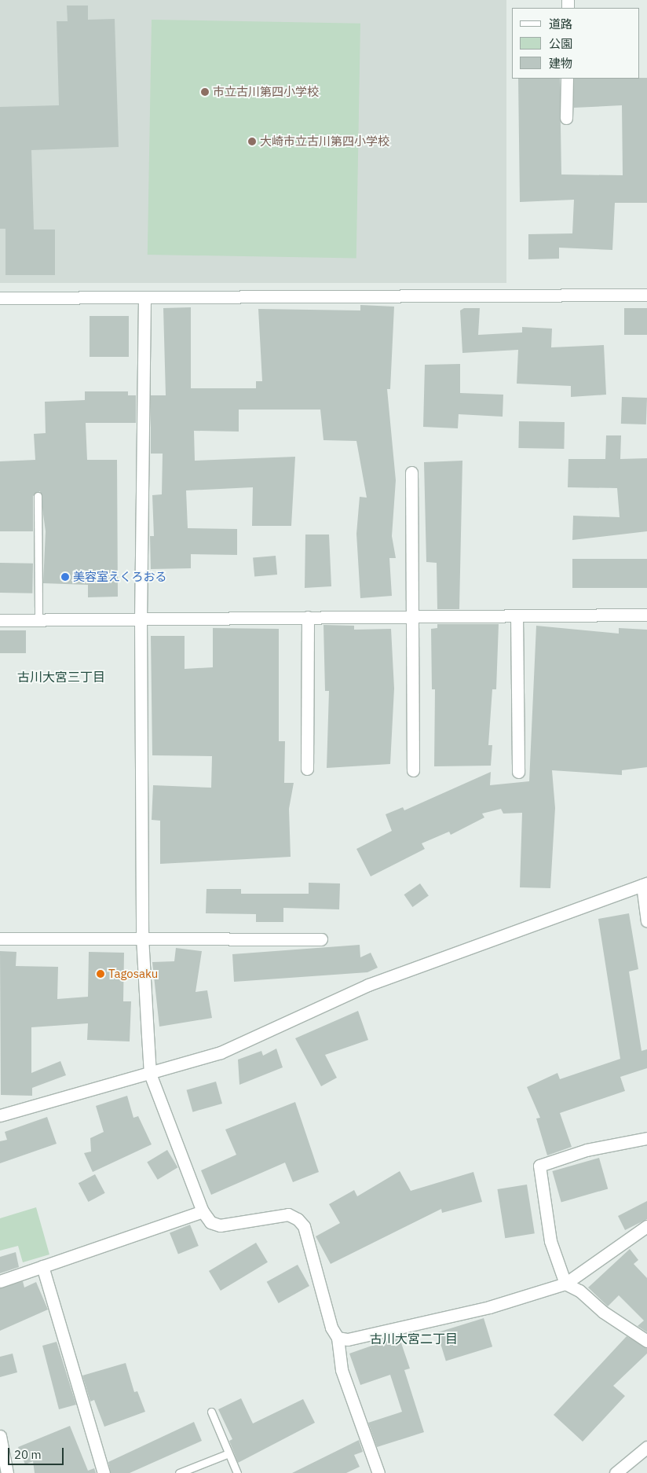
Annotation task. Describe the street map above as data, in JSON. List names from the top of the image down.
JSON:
{
  "districts": ["古川大宮三丁目", "古川大宮二丁目"],
  "places": [
    "市立古川第四小学校",
    "大崎市立古川第四小学校",
    "美容室えくろおる",
    "Tagosaku"
  ],
  "legend": ["道路", "公園", "建物"],
  "scale_bar": "20 m"
}
